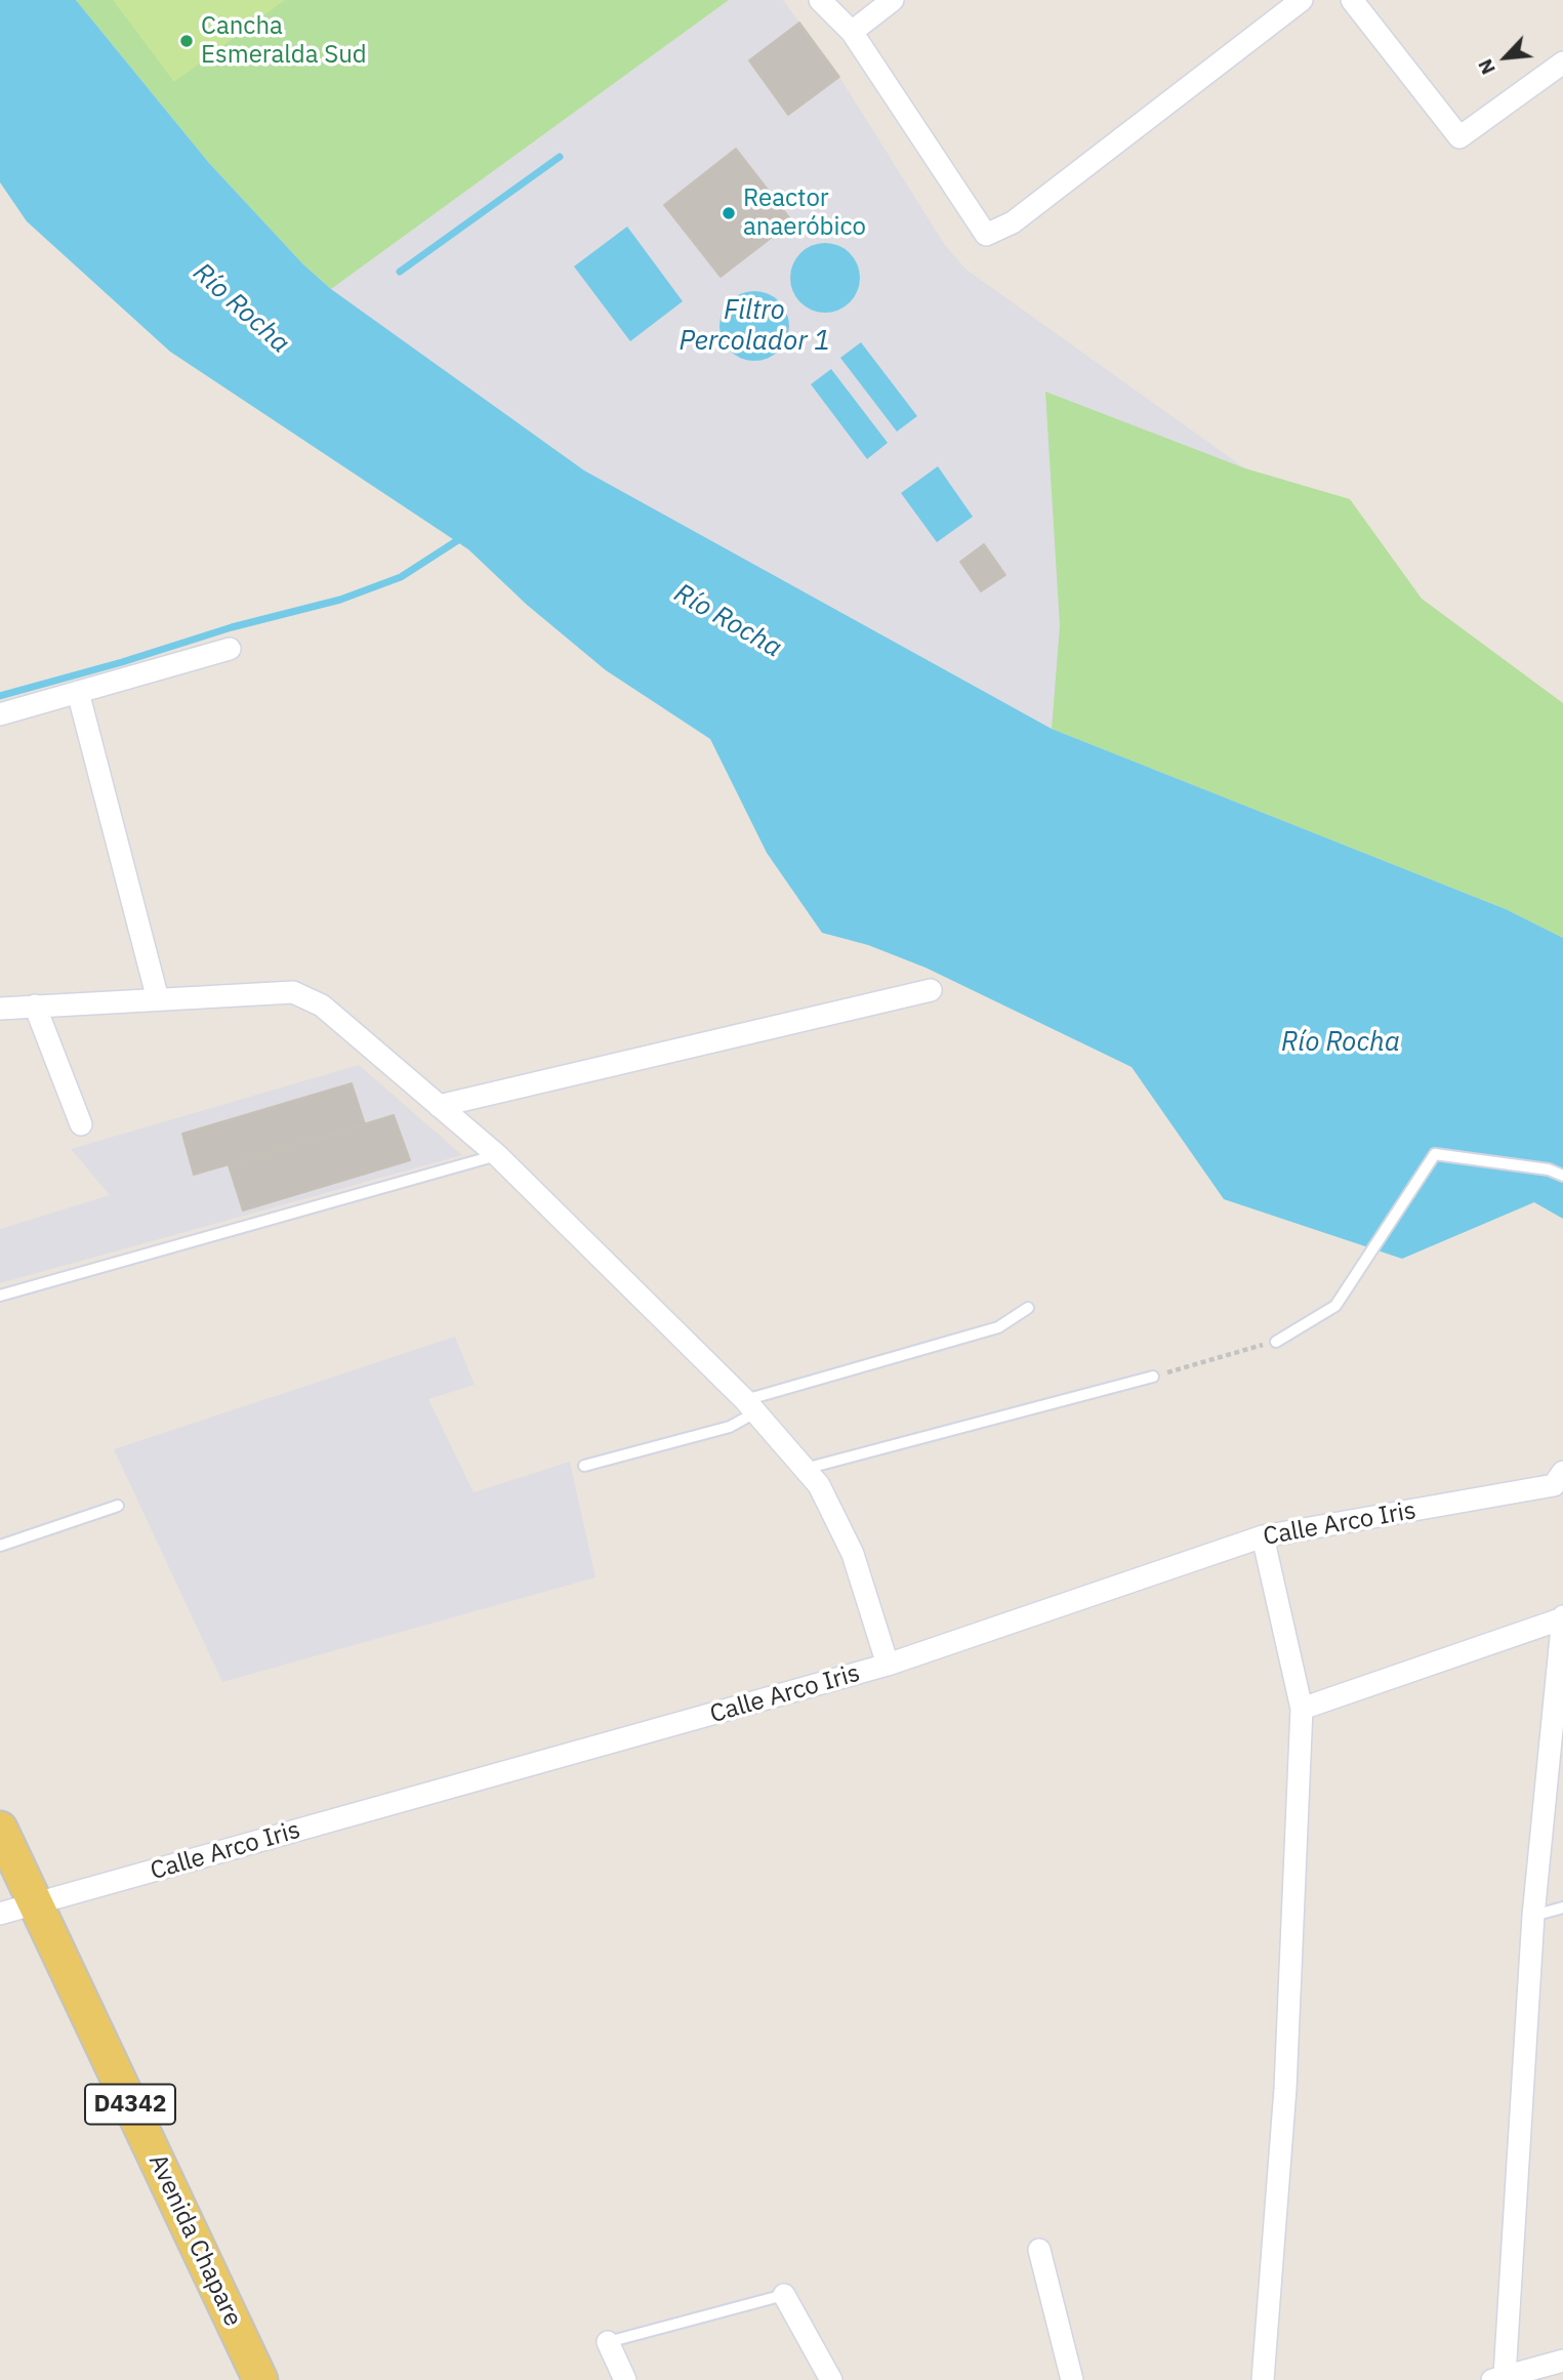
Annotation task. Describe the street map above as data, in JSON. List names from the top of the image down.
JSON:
{
  "streets": {
    "main road": ["D4342", "Avenida Chapare"],
    "street": ["Calle Arco Iris"]
  },
  "crossings": [
    ["Calle Arco Iris", "Avenida Chapare"]
  ],
  "water": ["Río Rocha", "Filtro Percolador 1"],
  "places": ["Cancha Esmeralda Sud", "Reactor anaeróbico"],
  "north": "bottom left"
}
